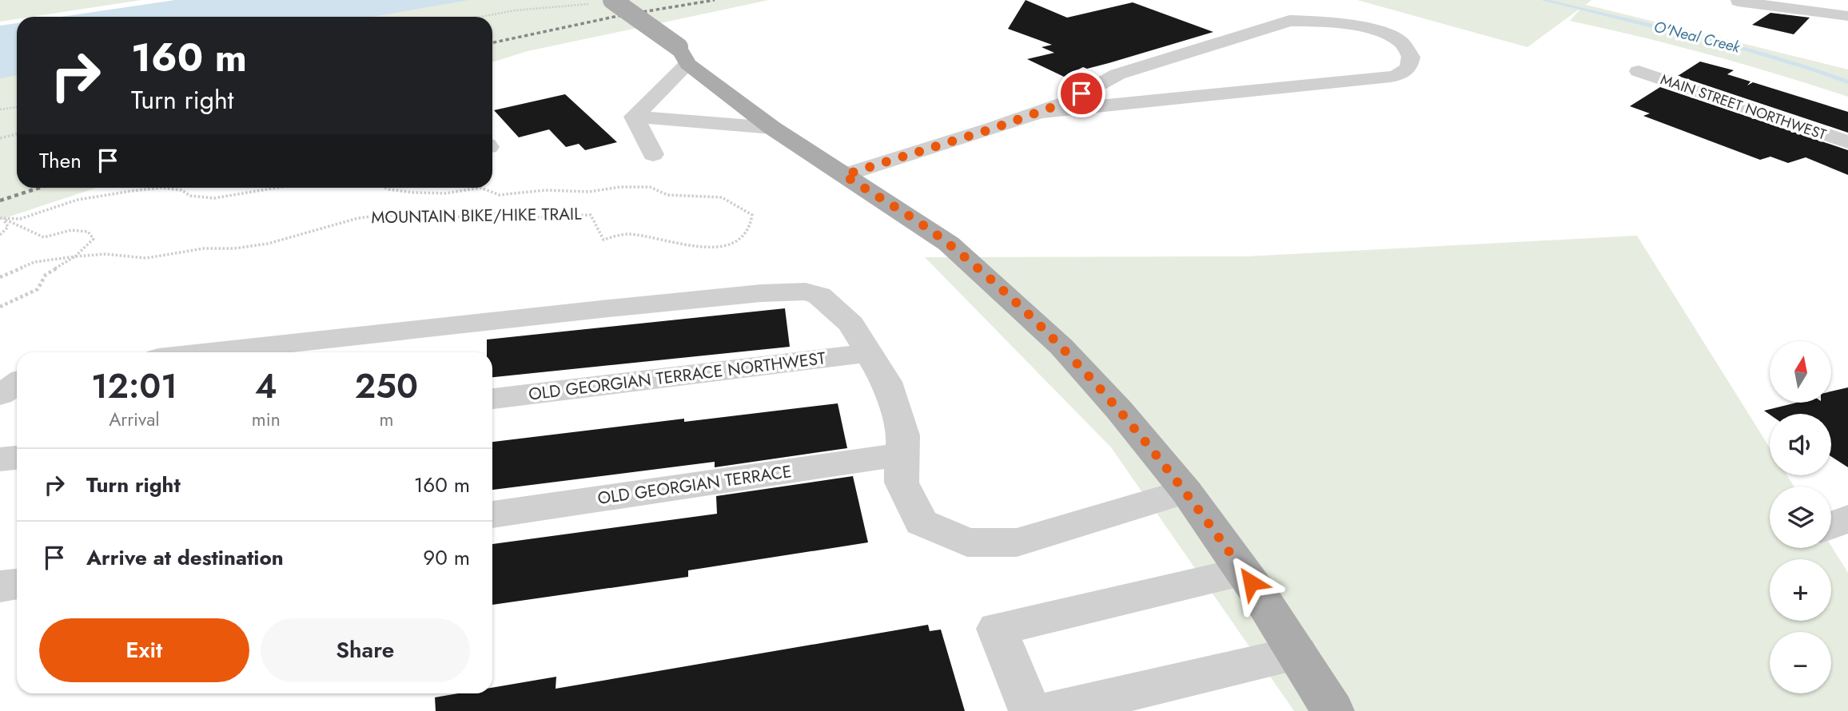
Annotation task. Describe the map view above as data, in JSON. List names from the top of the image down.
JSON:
{
  "streets": {
    "street": ["MAIN STREET NORTHWEST", "OLD GEORGIAN TERRACE NORTHWEST", "OLD GEORGIAN TERRACE"],
    "path": ["MOUNTAIN BIKE/HIKE TRAIL"]
  },
  "water": ["O'Neal Creek"],
  "north": "top",
  "page": {
    "turn": ["160 m", "Turn right"],
    "then": "Then",
    "map_buttons": ["+", "−"],
    "eta": [
      "12:01",
      "Arrival",
      "4",
      "min",
      "250",
      "m"
    ],
    "list": [
      {
        "name": "Turn right",
        "value": "160 m"
      },
      {
        "name": "Arrive at destination",
        "value": "90 m"
      }
    ],
    "buttons": ["Exit", "Share"]
  }
}
